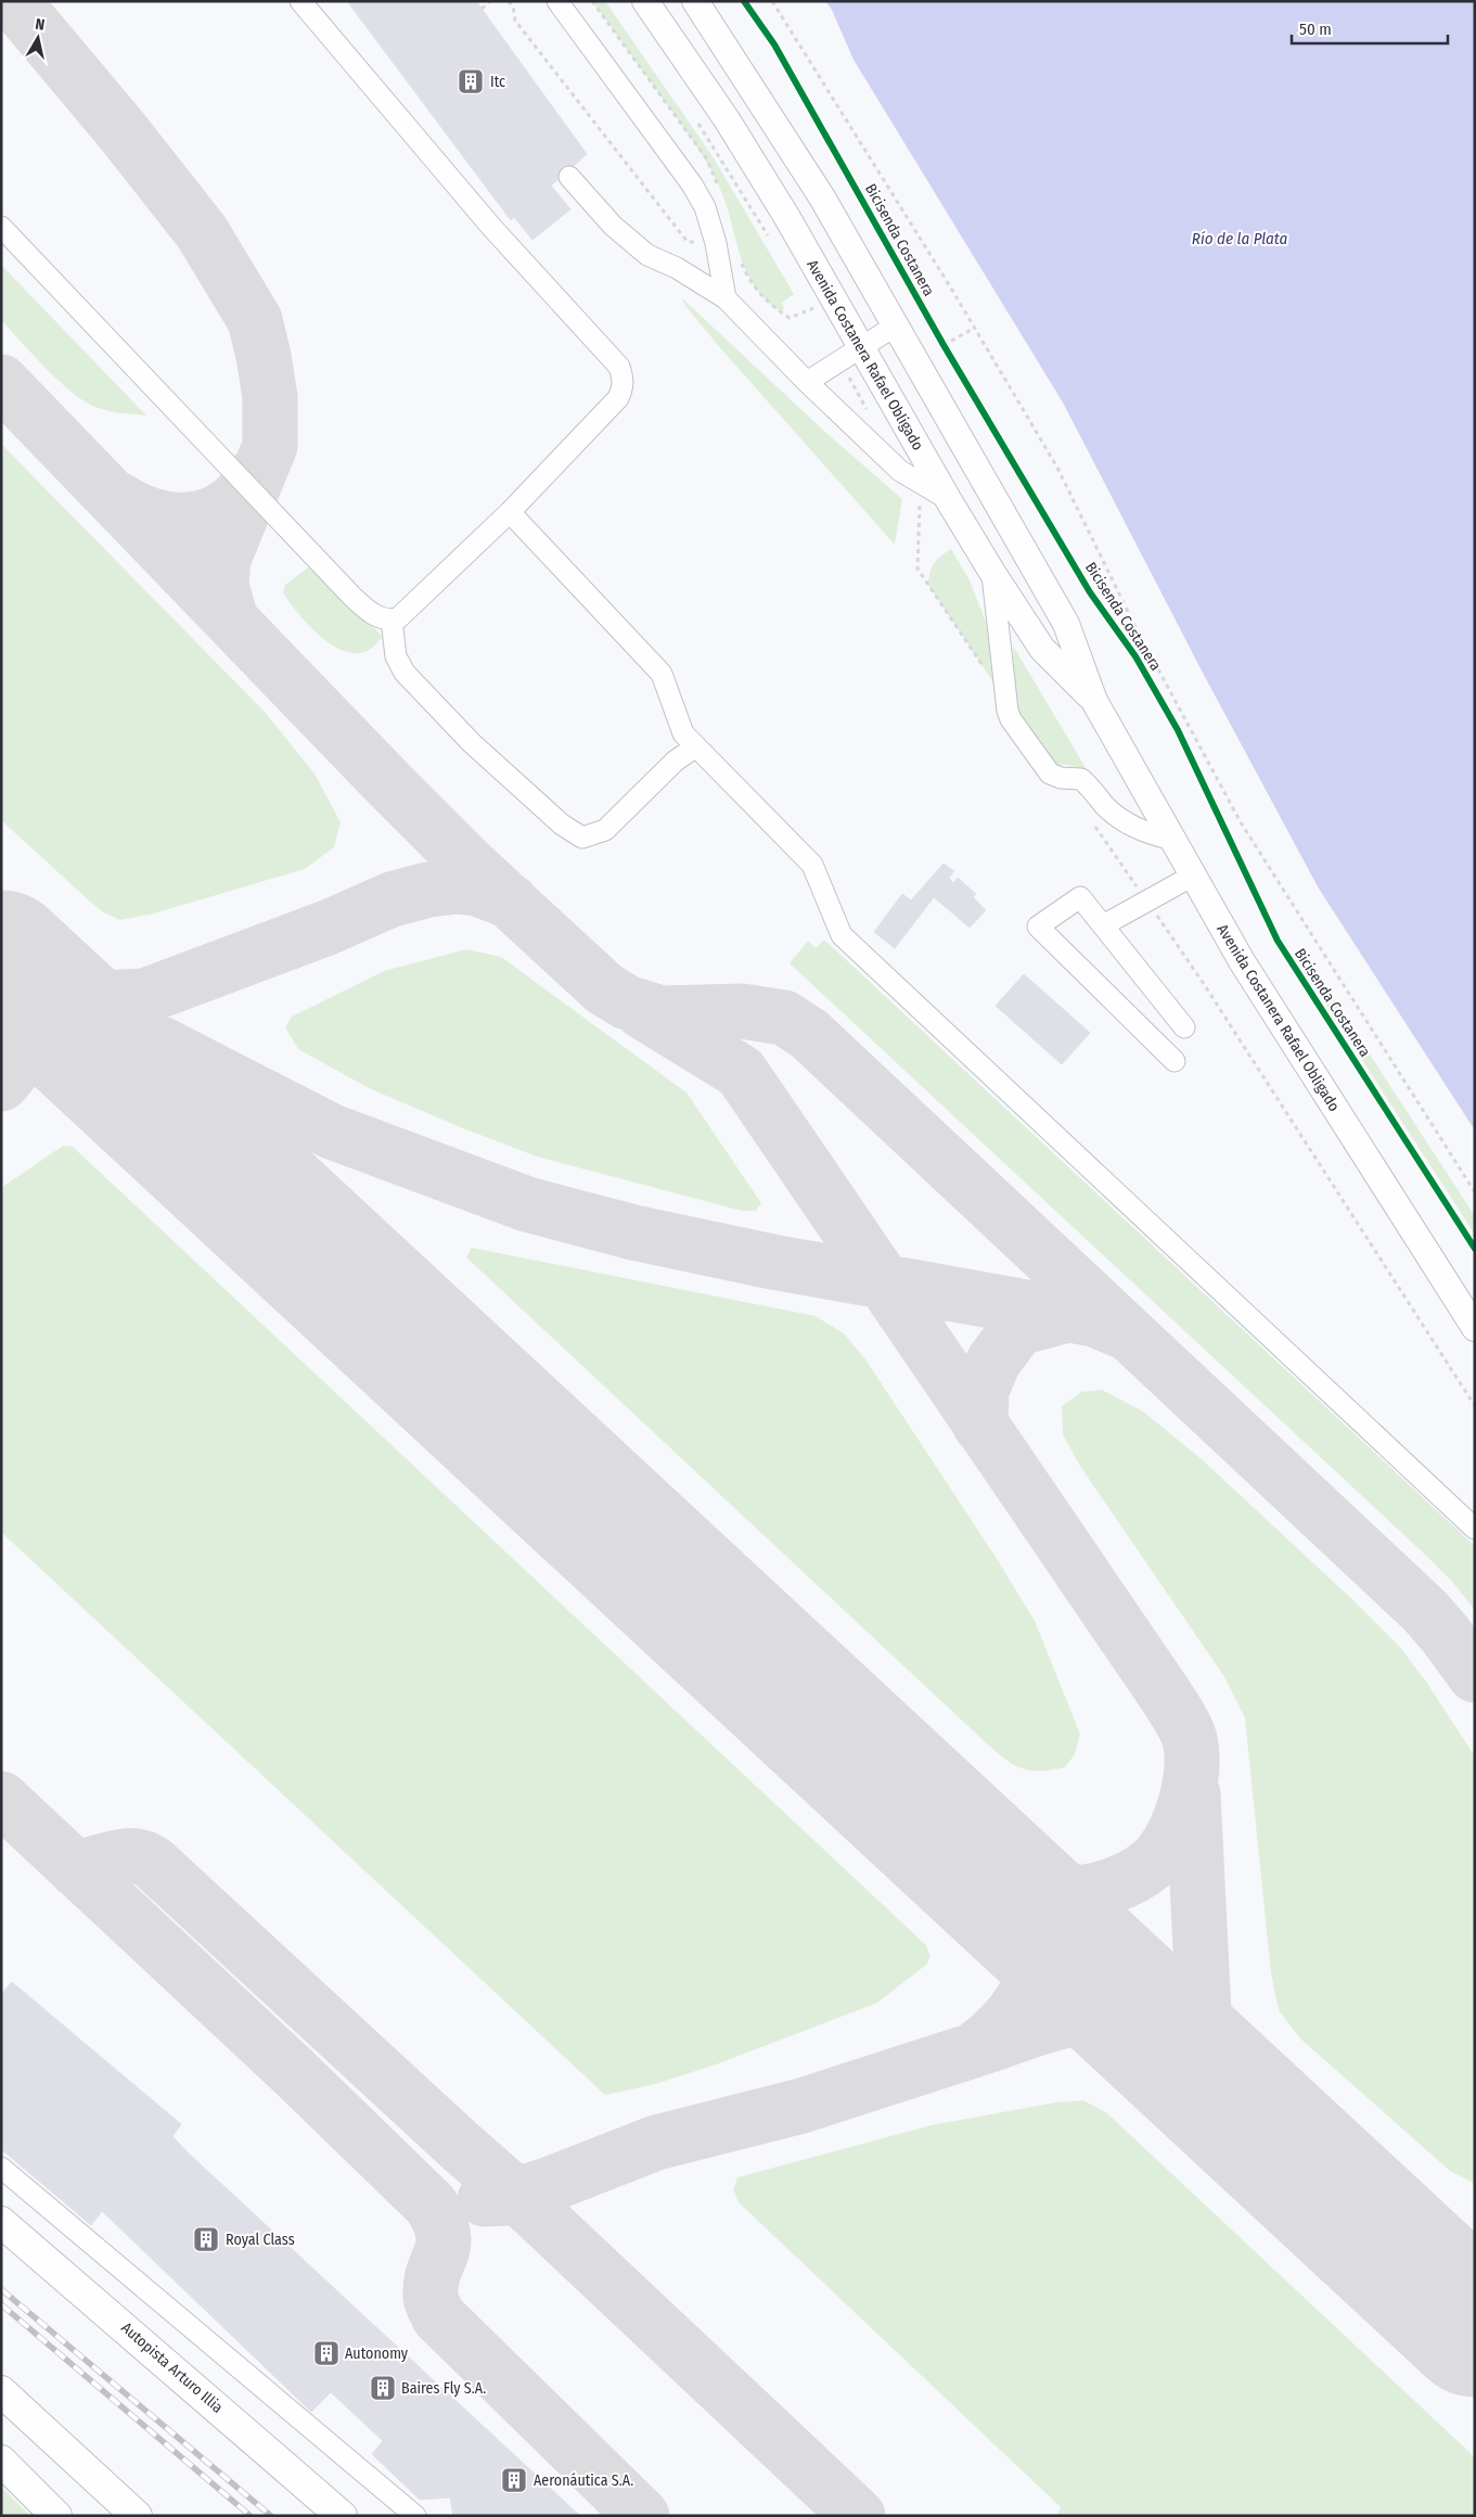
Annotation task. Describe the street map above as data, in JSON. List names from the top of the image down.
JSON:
{
  "streets": {
    "highway": ["Autopista Arturo Illia"],
    "main road": ["Avenida Costanera Rafael Obligado"],
    "cycle path": ["Bicisenda Costanera"]
  },
  "water": ["Río de la Plata"],
  "places": {
    "building": [
      "Itc",
      "Royal Class",
      "Autonomy",
      "Baires Fly S.A.",
      "Aeronáutica S.A."
    ]
  },
  "scale_bar": "50 m",
  "north": "top"
}
